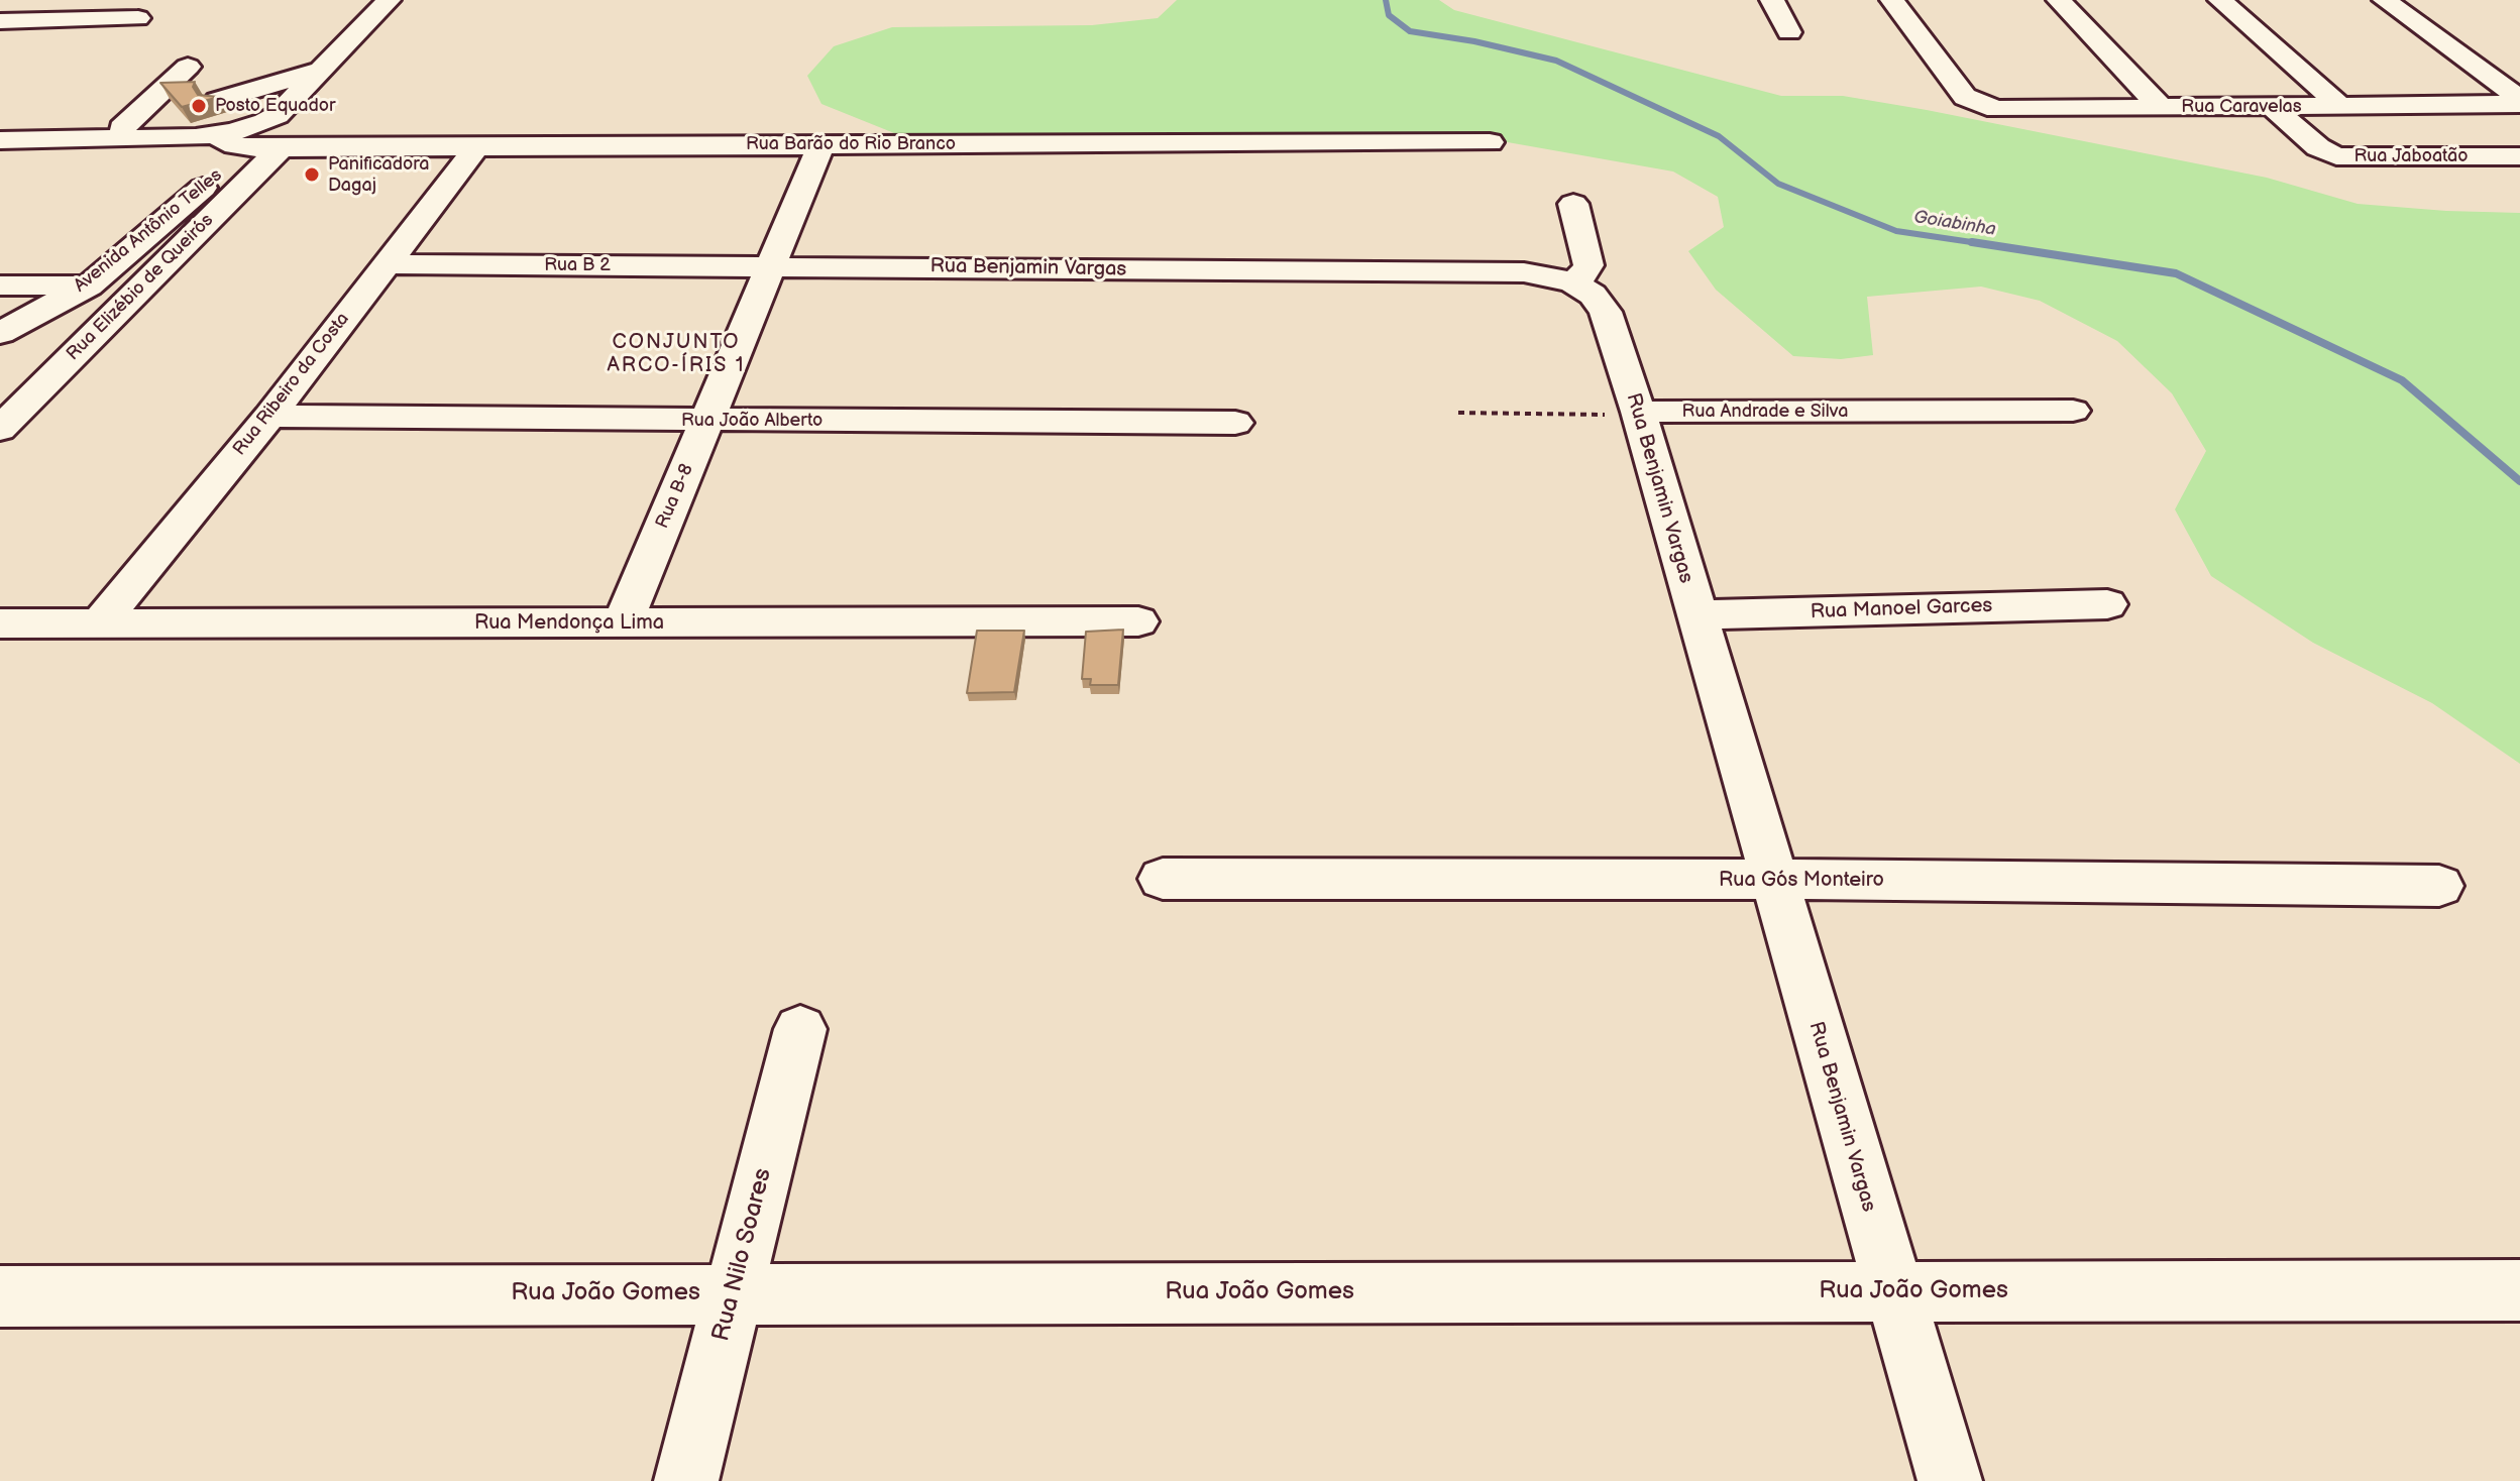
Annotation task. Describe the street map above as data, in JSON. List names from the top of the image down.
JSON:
{
  "streets": {
    "street": [
      "Rua Caravelas",
      "Rua Barão do Rio Branco",
      "Rua Jaboatão",
      "Avenida Antônio Telles",
      "Rua B 2",
      "Rua Benjamin Vargas",
      "Rua Elizébio de Queirós",
      "Rua Ribeiro da Costa",
      "Rua Andrade e Silva",
      "Rua João Alberto",
      "Rua B-8",
      "Rua Manoel Garces",
      "Rua Mendonça Lima",
      "Rua Gós Monteiro",
      "Rua Nilo Soares",
      "Rua João Gomes"
    ]
  },
  "crossings": [
    ["Rua Caravelas", "Rua Jaboatão"],
    ["Rua Barão do Rio Branco", "Avenida Antônio Telles"],
    ["Rua Barão do Rio Branco", "Rua Elizébio de Queirós"],
    ["Rua Barão do Rio Branco", "Rua Ribeiro da Costa"],
    ["Rua Barão do Rio Branco", "Rua B-8"],
    ["Avenida Antônio Telles", "Rua Elizébio de Queirós"],
    ["Rua B 2", "Rua Benjamin Vargas"],
    ["Rua B 2", "Rua Ribeiro da Costa"],
    ["Rua B 2", "Rua B-8"],
    ["Rua Benjamin Vargas", "Rua Andrade e Silva"],
    ["Rua Benjamin Vargas", "Rua B-8"],
    ["Rua Benjamin Vargas", "Rua Manoel Garces"],
    ["Rua Benjamin Vargas", "Rua Gós Monteiro"],
    ["Rua Benjamin Vargas", "Rua João Gomes"],
    ["Rua Ribeiro da Costa", "Rua João Alberto"],
    ["Rua Ribeiro da Costa", "Rua Mendonça Lima"],
    ["Rua João Alberto", "Rua B-8"],
    ["Rua B-8", "Rua Mendonça Lima"],
    ["Rua Nilo Soares", "Rua João Gomes"]
  ],
  "districts": ["CONJUNTO ARCO-ÍRIS 1"],
  "water": ["Goiabinha"],
  "places": ["Posto Equador", "Panificadora Dagaj"]
}
